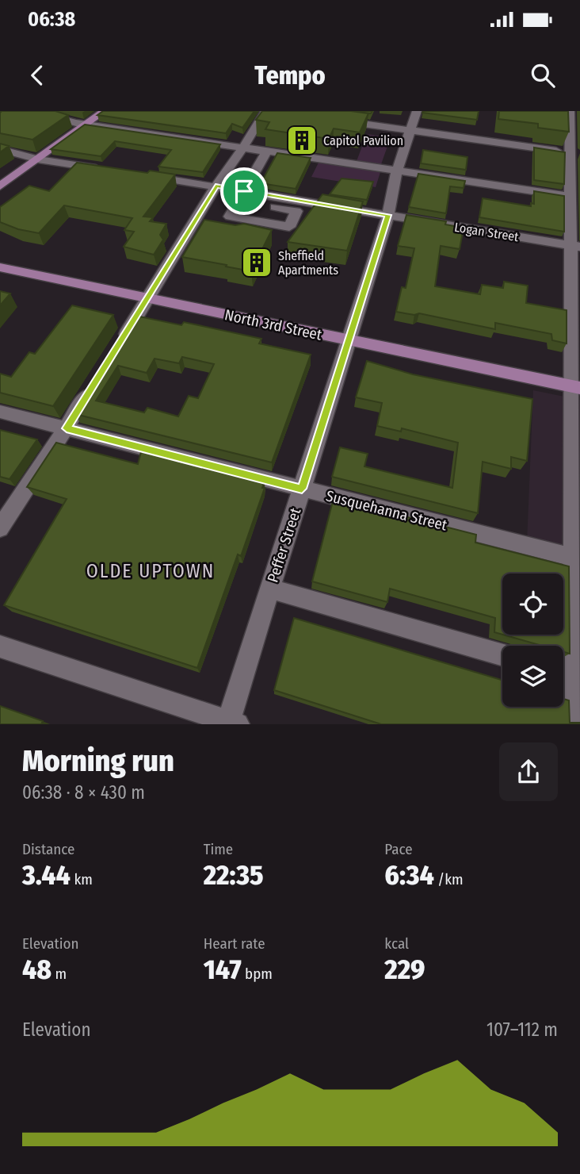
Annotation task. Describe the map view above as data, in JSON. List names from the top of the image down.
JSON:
{
  "streets": {
    "main road": ["North 3rd Street"],
    "street": ["Logan Street", "Susquehanna Street", "Peffer Street"]
  },
  "crossings": [
    ["Logan Street", "Peffer Street"],
    ["North 3rd Street", "Peffer Street"],
    ["Susquehanna Street", "Peffer Street"]
  ],
  "districts": ["OLDE UPTOWN"],
  "places": {
    "building": ["Capitol Pavilion", "Sheffield Apartments"]
  },
  "page": {
    "status": "06:38",
    "header": "Tempo",
    "heading": ["Morning run", "06:38 · 8 × 430 m"],
    "stats": [
      ["Distance", "3.44 km"],
      ["Time", "22:35"],
      ["Pace", "6:34 /km"],
      ["Elevation", "48 m"],
      ["Heart rate", "147 bpm"],
      ["kcal", "229"]
    ],
    "chart": ["Elevation", "107–112 m"]
  }
}
